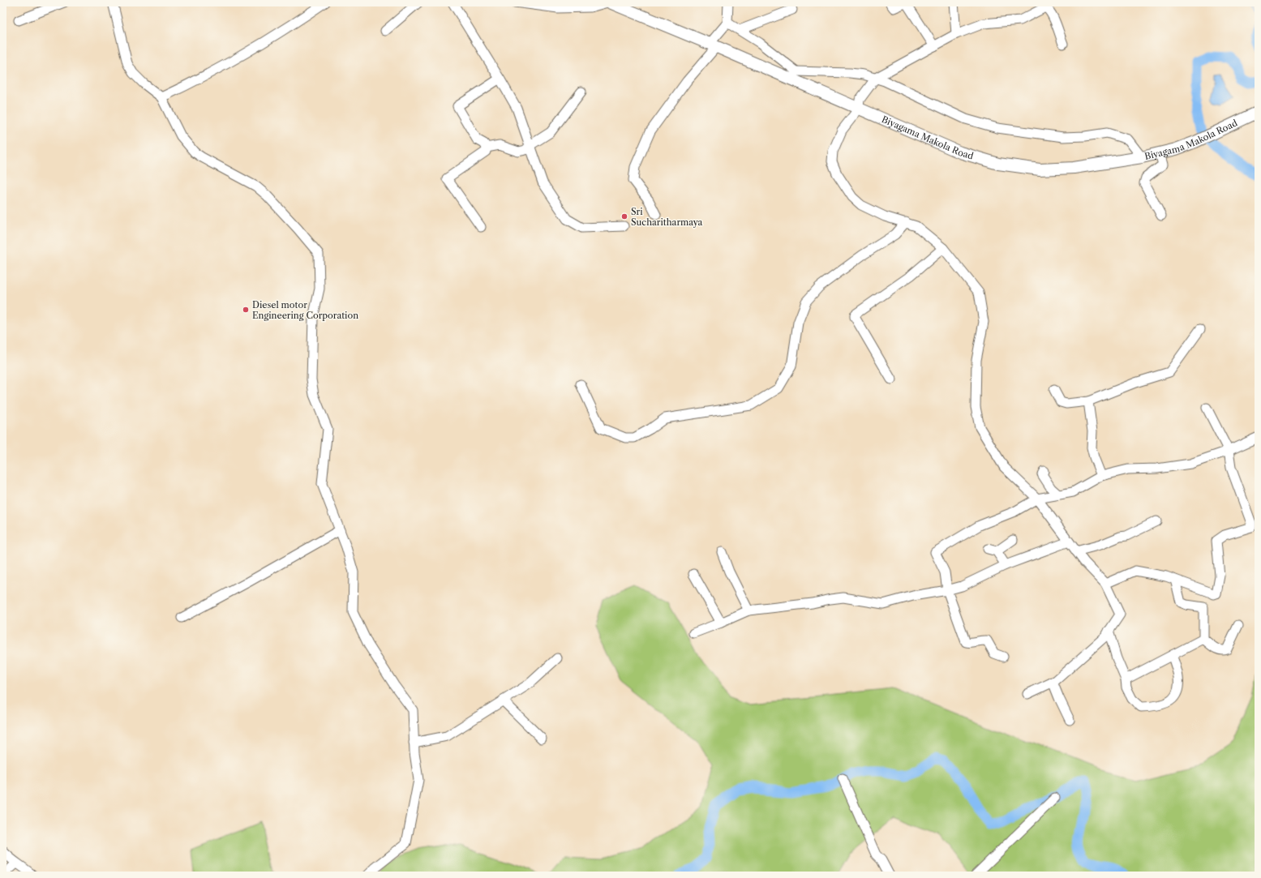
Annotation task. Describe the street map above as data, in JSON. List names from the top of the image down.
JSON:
{
  "streets": {
    "main road": ["Biyagama Makola Road"]
  },
  "places": ["Sri Sucharitharmaya", "Diesel motor Engineering Corporation"]
}
